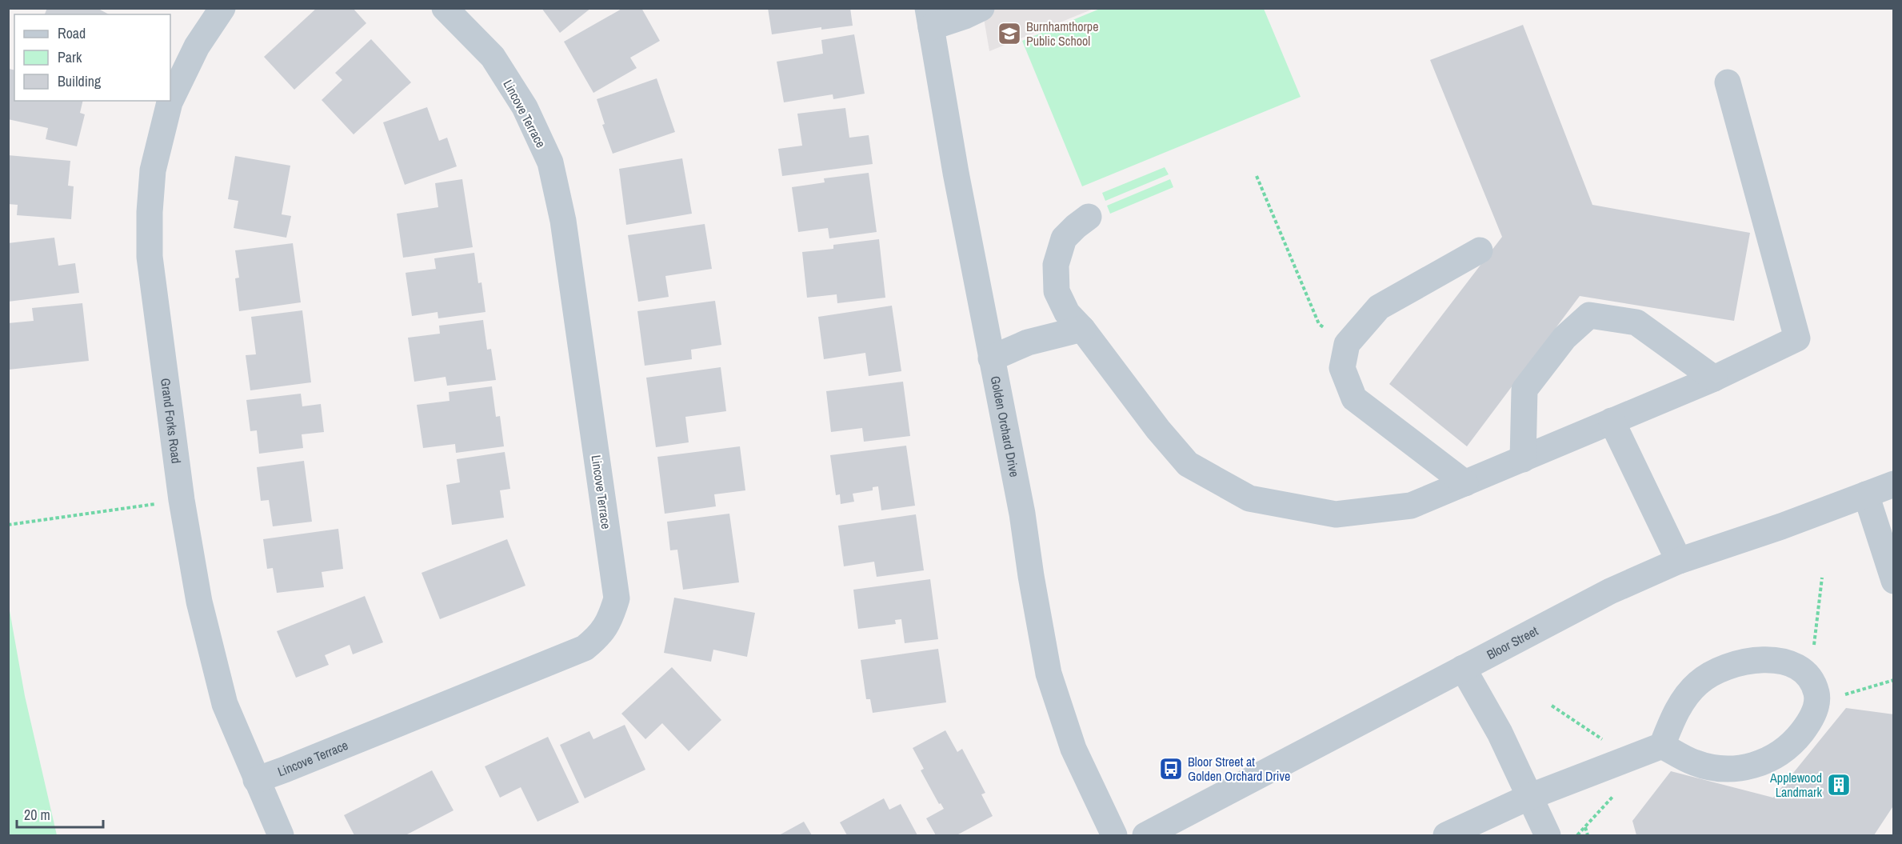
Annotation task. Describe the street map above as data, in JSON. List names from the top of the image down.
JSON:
{
  "streets": {
    "street": [
      "Lincove Terrace",
      "Grand Forks Road",
      "Golden Orchard Drive",
      "Bloor Street"
    ]
  },
  "crossings": [
    ["Lincove Terrace", "Grand Forks Road"]
  ],
  "places": {
    "school or university": ["Burnhamthorpe Public School"],
    "bus stop": ["Bloor Street at Golden Orchard Drive"],
    "building": ["Applewood Landmark"]
  },
  "legend": ["Road", "Park", "Building"],
  "scale_bar": "20 m"
}
